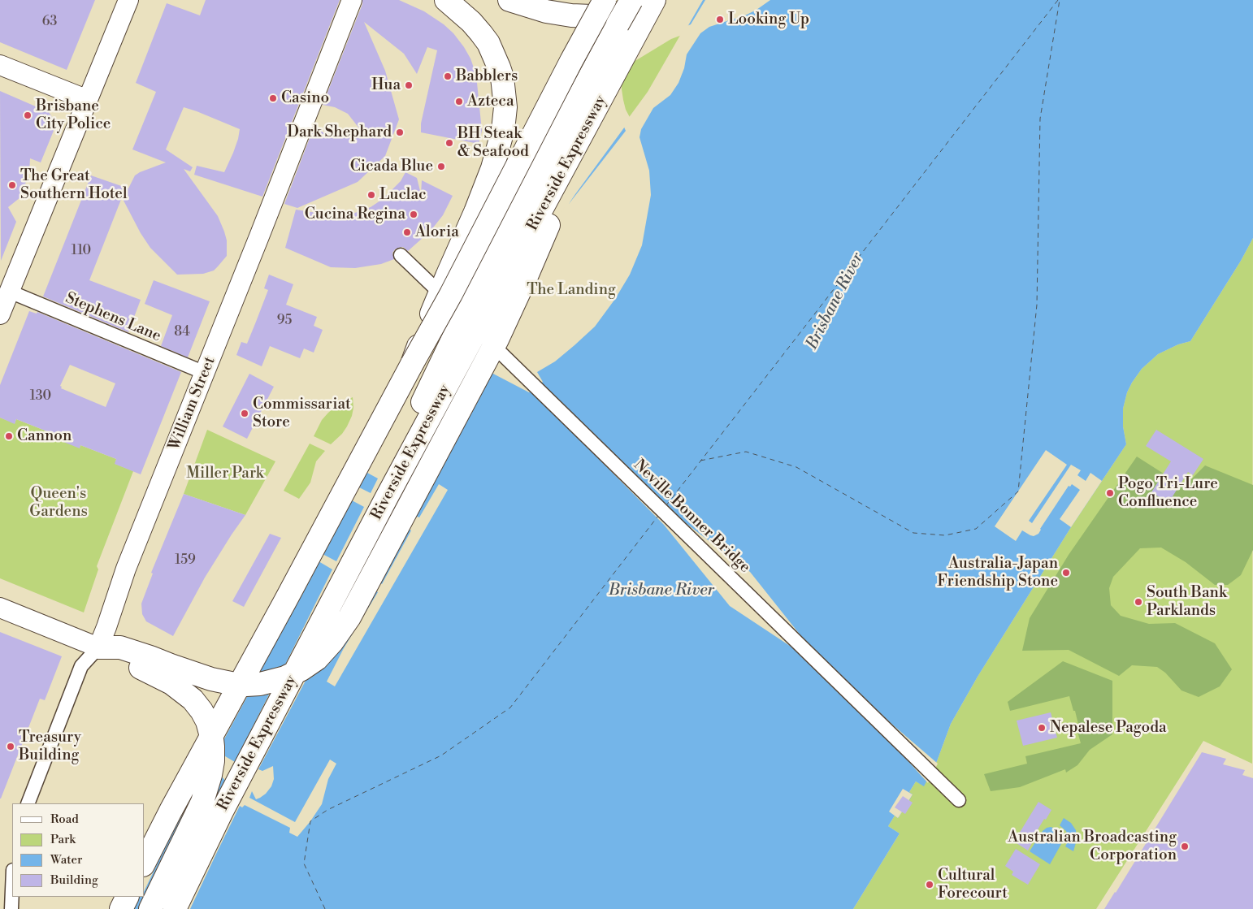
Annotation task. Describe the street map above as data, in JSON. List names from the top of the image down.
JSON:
{
  "streets": {
    "highway": ["Riverside Expressway"],
    "street": ["Stephens Lane", "William Street", "Neville Bonner Bridge"]
  },
  "crossings": [
    ["Stephens Lane", "William Street"]
  ],
  "water": ["Brisbane River"],
  "parks": ["The Landing", "Miller Park", "Queen's Gardens"],
  "places": [
    "Looking Up",
    "Babblers",
    "Hua",
    "Casino",
    "Azteca",
    "Brisbane City Police",
    "Dark Shephard",
    "BH Steak & Seafood",
    "Cicada Blue",
    "The Great Southern Hotel",
    "Luclac",
    "Cucina Regina",
    "Aloria",
    "Commissariat Store",
    "Cannon",
    "Pogo Tri-Lure Confluence",
    "Australia-Japan Friendship Stone",
    "South Bank Parklands",
    "Nepalese Pagoda",
    "Treasury Building",
    "Australian Broadcasting Corporation",
    "Cultural Forecourt"
  ],
  "house_numbers": [
    "63",
    "110",
    "95",
    "84",
    "130",
    "159"
  ],
  "legend": [
    "Road",
    "Park",
    "Water",
    "Building"
  ]
}
